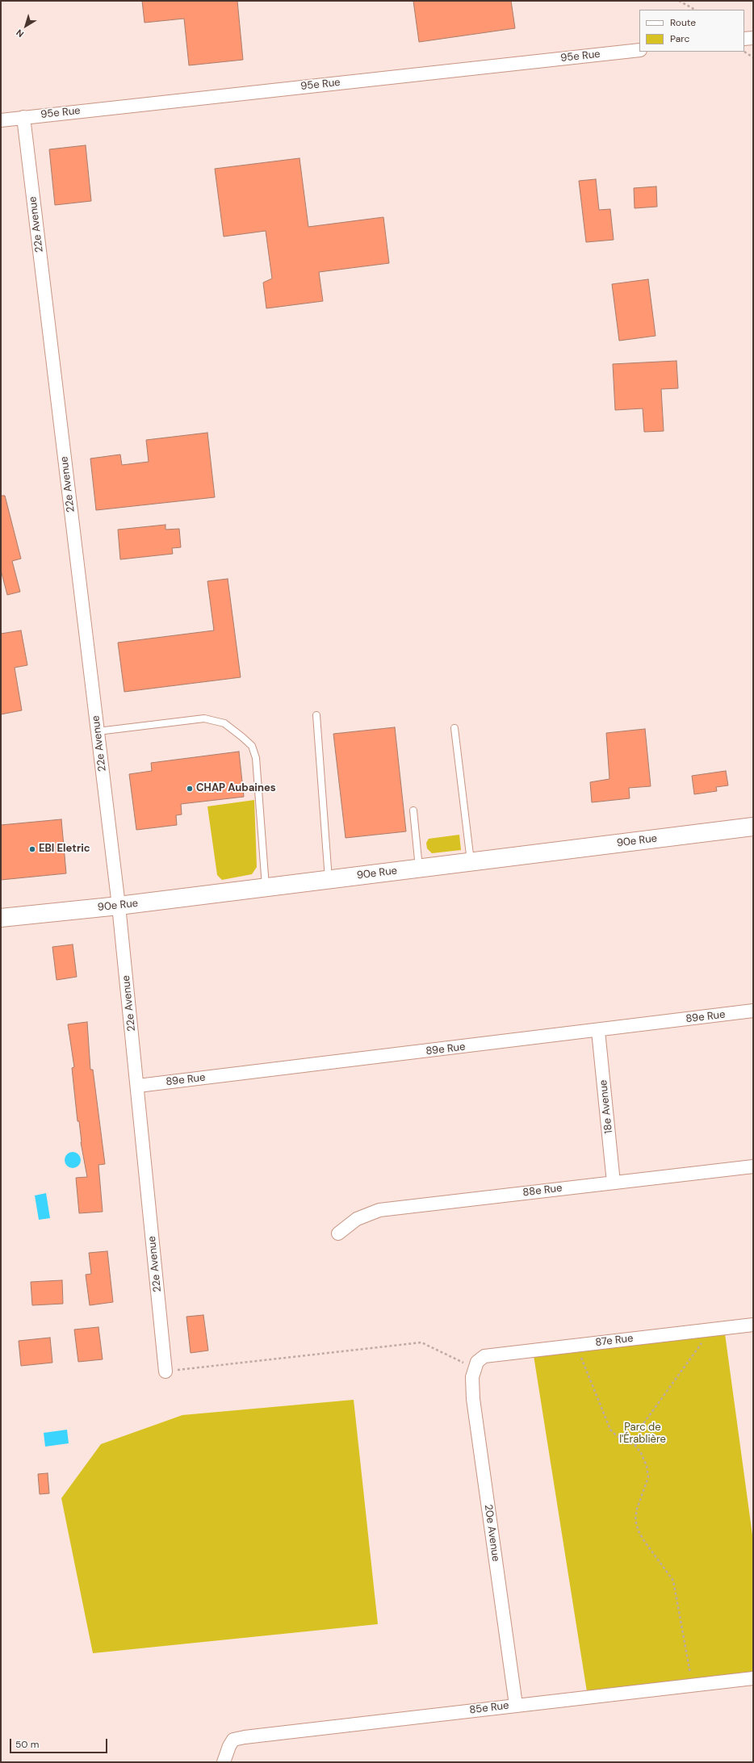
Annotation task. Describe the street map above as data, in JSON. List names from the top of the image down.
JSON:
{
  "streets": {
    "street": [
      "95e Rue",
      "22e Avenue",
      "90e Rue",
      "89e Rue",
      "18e Avenue",
      "88e Rue",
      "87e Rue",
      "20e Avenue",
      "85e Rue"
    ]
  },
  "crossings": [
    ["95e Rue", "22e Avenue"],
    ["22e Avenue", "90e Rue"],
    ["22e Avenue", "89e Rue"],
    ["89e Rue", "18e Avenue"],
    ["18e Avenue", "88e Rue"],
    ["87e Rue", "20e Avenue"],
    ["20e Avenue", "85e Rue"]
  ],
  "parks": ["Parc de l'Érablière"],
  "places": ["CHAP Aubaines", "EBI Eletric"],
  "legend": ["Route", "Parc"],
  "scale_bar": "50 m",
  "north": "bottom left"
}
